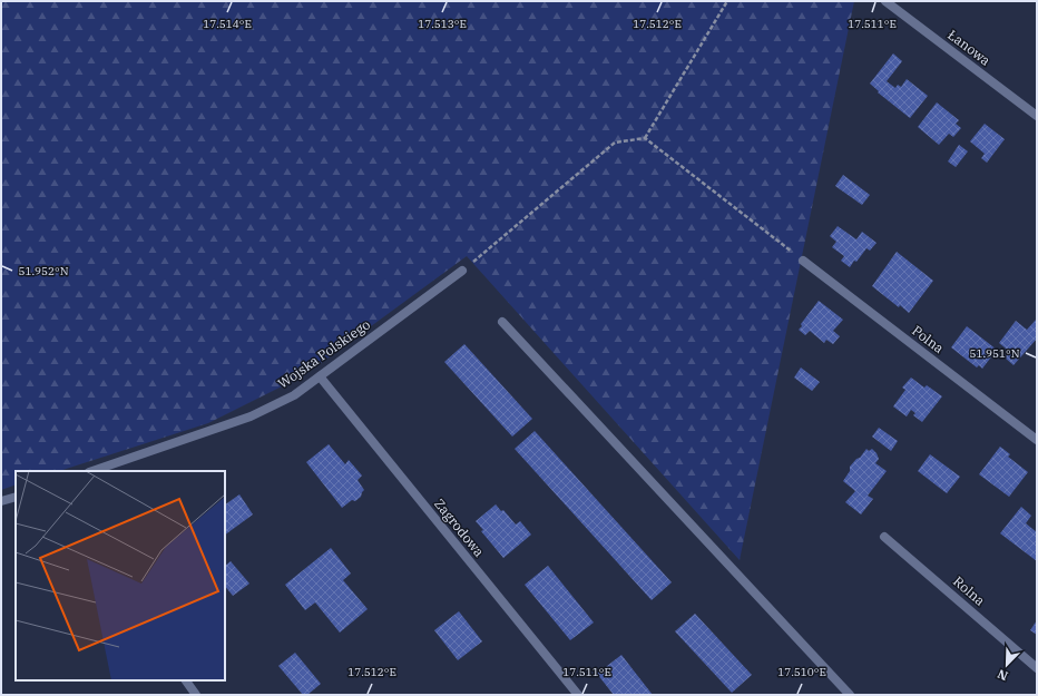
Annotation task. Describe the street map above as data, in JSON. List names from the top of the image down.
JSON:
{
  "streets": {
    "street": [
      "Łanowa",
      "Polna",
      "Wojska Polskiego",
      "Zagrodowa",
      "Rolna"
    ]
  },
  "crossings": [
    ["Wojska Polskiego", "Zagrodowa"]
  ],
  "north": "bottom left",
  "coordinates": [
    "17.514°E",
    "17.513°E",
    "17.512°E",
    "17.511°E",
    "51.952°N",
    "51.951°N",
    "17.510°E"
  ]
}
